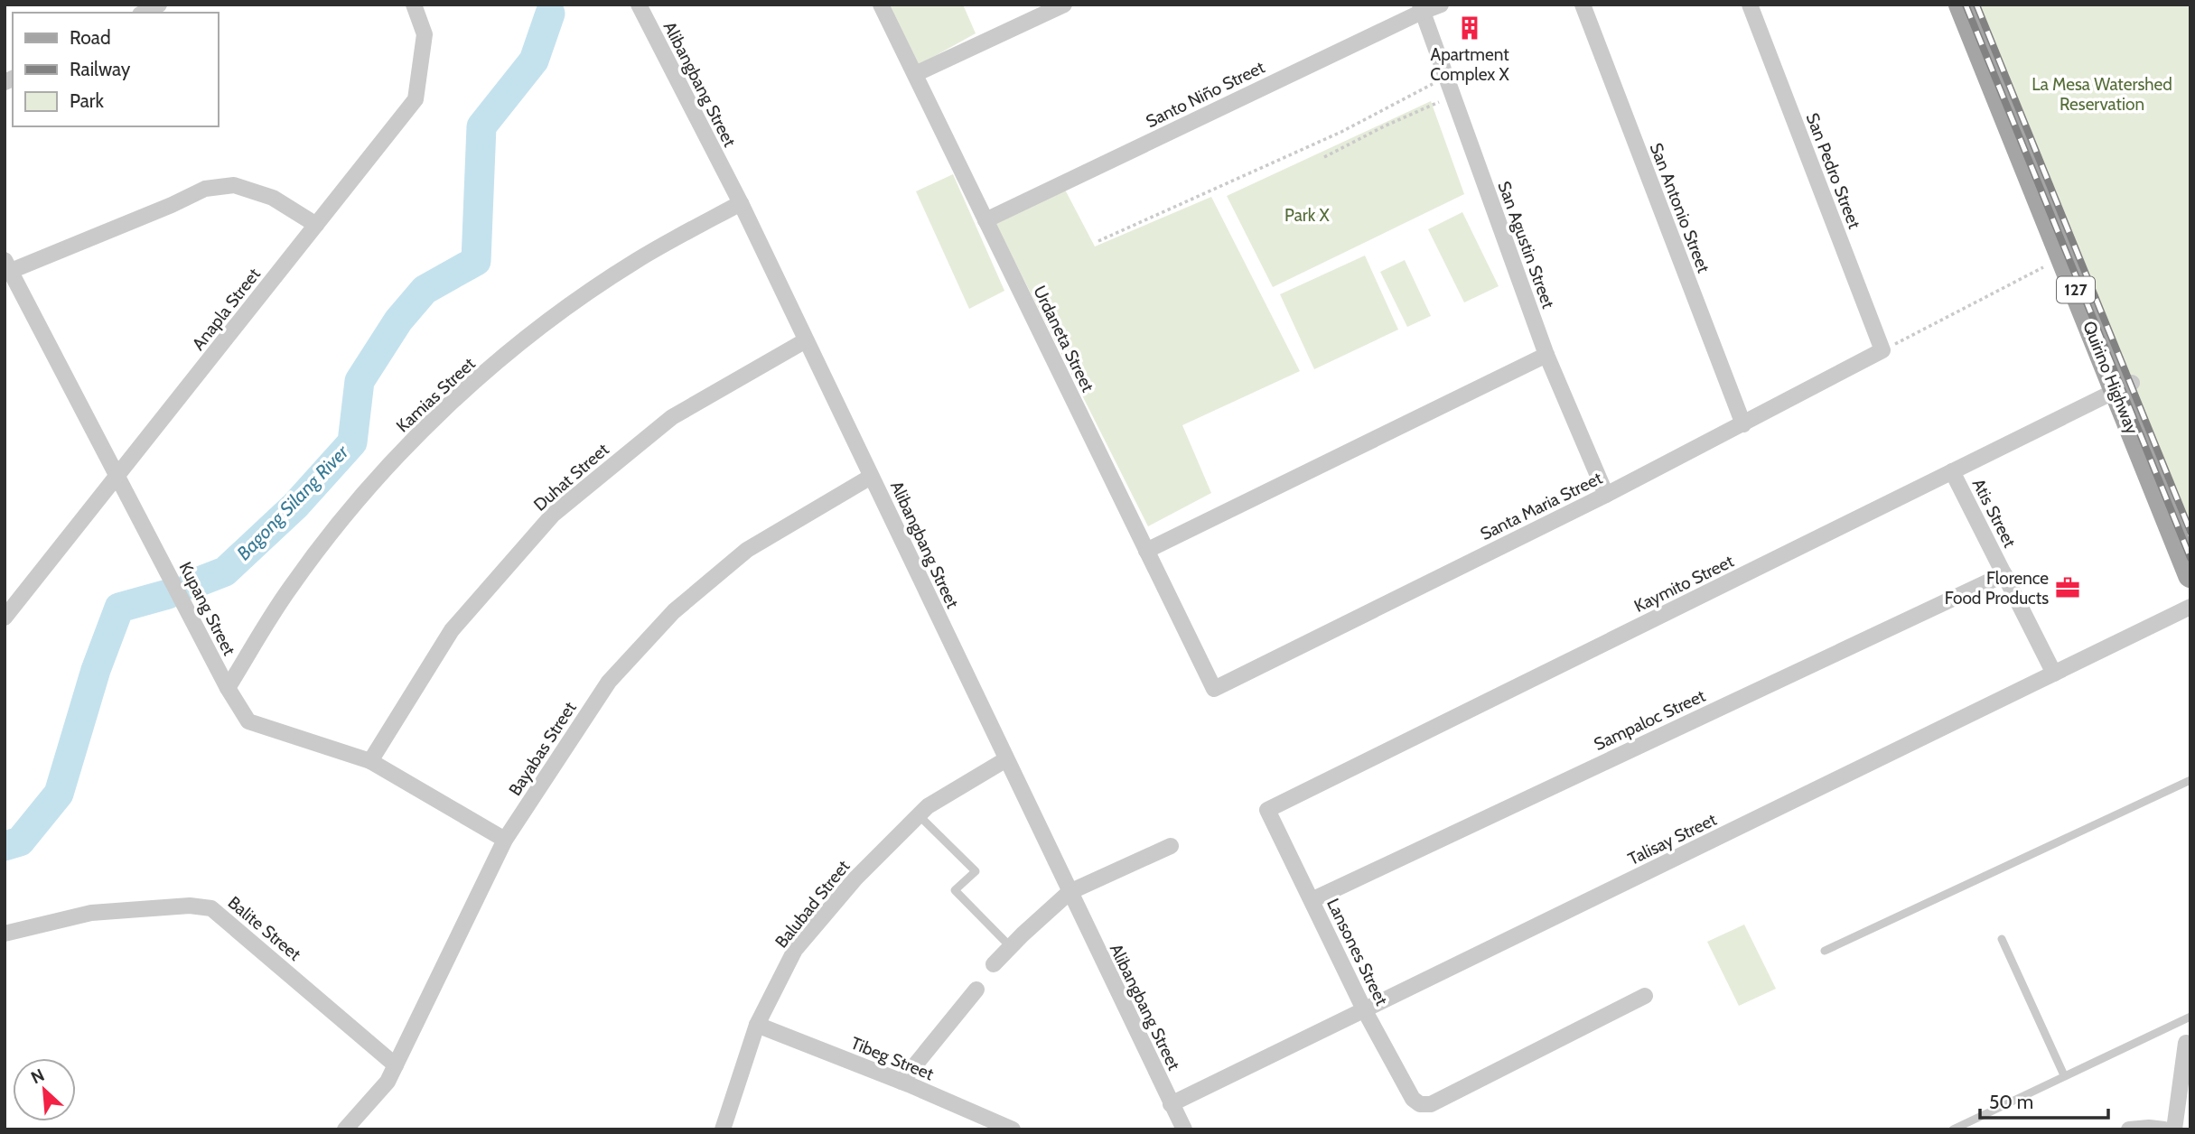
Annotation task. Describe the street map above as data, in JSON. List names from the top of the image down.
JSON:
{
  "streets": {
    "main road": ["127", "Quirino Highway"],
    "street": [
      "Alibangbang Street",
      "Santo Niño Street",
      "San Pedro Street",
      "San Antonio Street",
      "San Agustin Street",
      "Anapla Street",
      "Urdaneta Street",
      "Kamias Street",
      "Duhat Street",
      "Santa Maria Street",
      "Atis Street",
      "Kaymito Street",
      "Kupang Street",
      "Sampaloc Street",
      "Bayabas Street",
      "Talisay Street",
      "Balubad Street",
      "Balite Street",
      "Lansones Street",
      "Tibeg Street"
    ]
  },
  "crossings": [
    ["Alibangbang Street", "Kamias Street"],
    ["Alibangbang Street", "Duhat Street"],
    ["Alibangbang Street", "Bayabas Street"],
    ["Alibangbang Street", "Talisay Street"],
    ["Alibangbang Street", "Balubad Street"],
    ["Santo Niño Street", "San Agustin Street"],
    ["Santo Niño Street", "Urdaneta Street"],
    ["San Pedro Street", "Santa Maria Street"],
    ["San Antonio Street", "Santa Maria Street"],
    ["San Agustin Street", "Santa Maria Street"],
    ["Anapla Street", "Kupang Street"],
    ["Urdaneta Street", "Santa Maria Street"],
    ["Quirino Highway", "Kaymito Street"],
    ["Kamias Street", "Kupang Street"],
    ["Duhat Street", "Kupang Street"],
    ["Atis Street", "Kaymito Street"],
    ["Atis Street", "Sampaloc Street"],
    ["Atis Street", "Talisay Street"],
    ["Kaymito Street", "Lansones Street"],
    ["Kupang Street", "Bayabas Street"],
    ["Sampaloc Street", "Lansones Street"],
    ["Bayabas Street", "Balite Street"],
    ["Talisay Street", "Lansones Street"],
    ["Balubad Street", "Tibeg Street"]
  ],
  "water": ["Bagong Silang River"],
  "parks": ["La Mesa Watershed Reservation", "Park X"],
  "places": {
    "building": ["Apartment Complex X"],
    "office": ["Florence Food Products"]
  },
  "legend": ["Road", "Railway", "Park"],
  "scale_bar": "50 m",
  "north": "top left"
}
